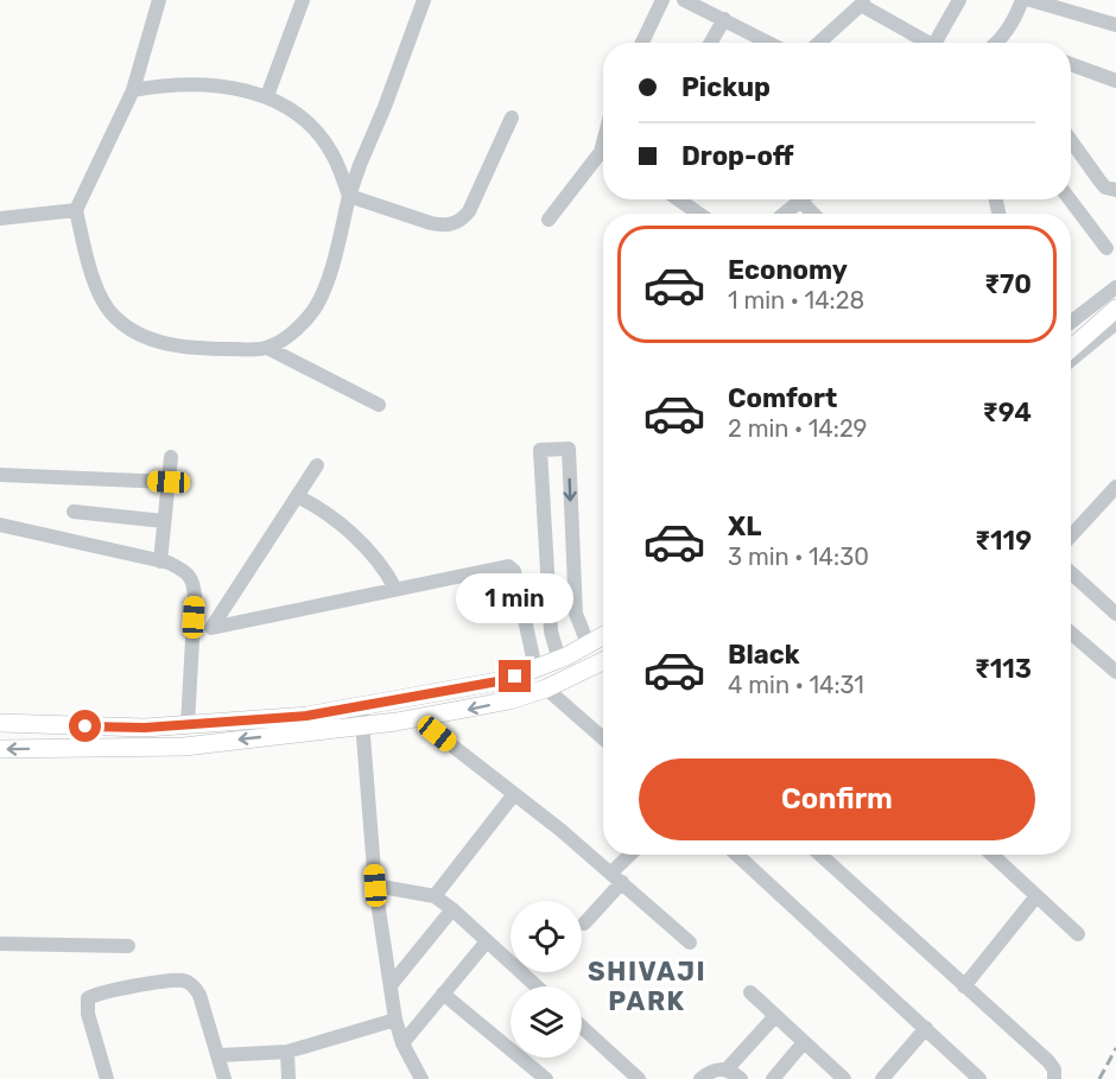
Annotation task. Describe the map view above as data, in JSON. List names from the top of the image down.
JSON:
{
  "districts": ["SHIVAJI PARK"],
  "page": {
    "banner": ["Pickup", "Drop-off"],
    "list": [
      {
        "name": "Economy",
        "note": "1 min · 14:28",
        "value": "₹70"
      },
      {
        "name": "Comfort",
        "note": "2 min · 14:29",
        "value": "₹94"
      },
      {
        "name": "XL",
        "note": "3 min · 14:30",
        "value": "₹119"
      },
      {
        "name": "Black",
        "note": "4 min · 14:31",
        "value": "₹113"
      }
    ],
    "bubble": "1 min",
    "buttons": "Confirm"
  }
}
